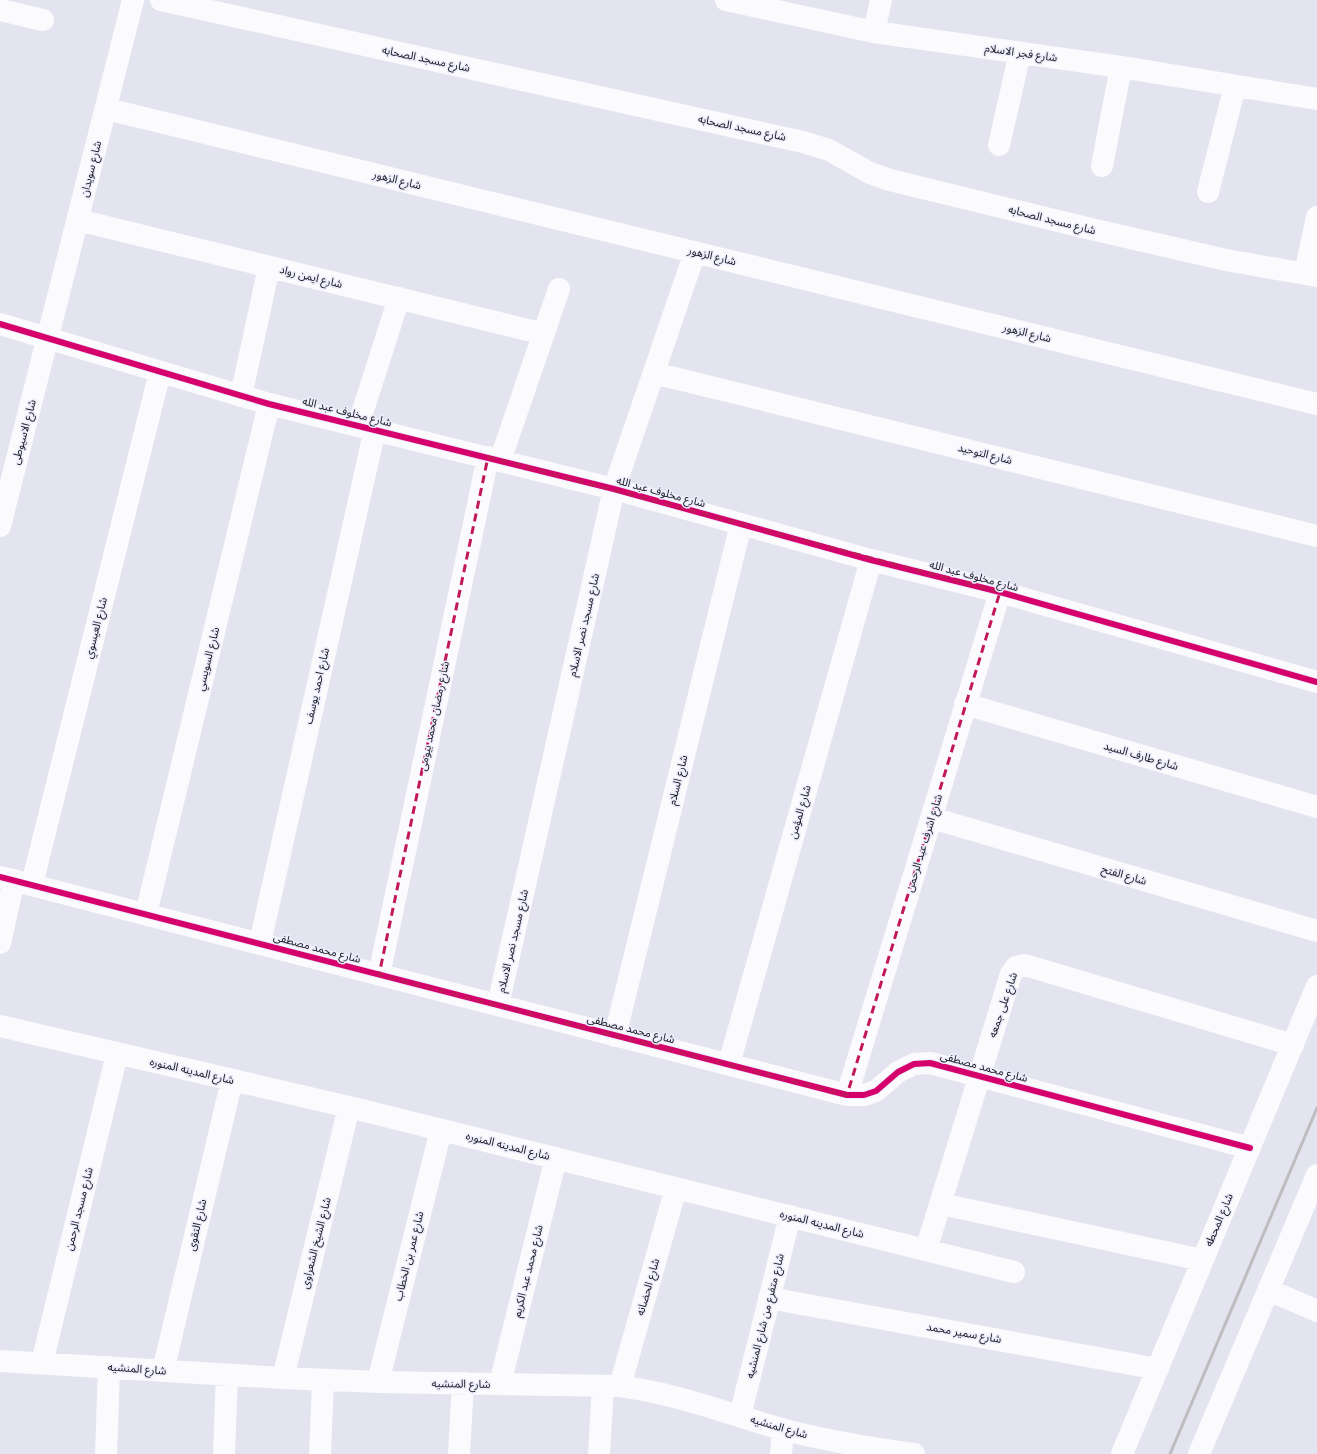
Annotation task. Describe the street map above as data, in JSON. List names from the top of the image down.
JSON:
{
  "streets": {
    "street": [
      "شارع فجر الاسلام",
      "شارع مسجد الصحابه",
      "شارع سويدان",
      "شارع الزهور",
      "شارع ايمن رواد",
      "شارع مخلوف عبد الله",
      "شارع الاسيوطى",
      "شارع التوحيد",
      "شارع مسجد نصر الاسلام",
      "شارع العيسوي",
      "شارع السويسي",
      "شارع احمد يوسف",
      "شارع رمضان محمد بيومى",
      "شارع طارف السيد",
      "شارع السلام",
      "شارع المؤمن",
      "شارع اشرف عبد الرحمن",
      "شارع الفتح",
      "شارع محمد مصطفى",
      "شارع على جمعه",
      "شارع المدينه المنوره",
      "شارع مسجد الرحمن",
      "شارع المحطه",
      "شارع التقوى",
      "شارع الشيخ الشعراوى",
      "شارع عمر بن الخطاب",
      "شارع محمد عبد الكريم",
      "شارع الحضانه",
      "شارع متفرع من شارع المنشيه",
      "شارع سمير محمد",
      "شارع المنشيه"
    ]
  },
  "crossings": [
    ["شارع سويدان", "شارع الزهور"],
    ["شارع سويدان", "شارع ايمن رواد"],
    ["شارع سويدان", "شارع مخلوف عبد الله"],
    ["شارع سويدان", "شارع الاسيوطى"],
    ["شارع الزهور", "شارع مسجد نصر الاسلام"],
    ["شارع ايمن رواد", "شارع احمد يوسف"],
    ["شارع ايمن رواد", "شارع رمضان محمد بيومى"],
    ["شارع مخلوف عبد الله", "شارع الاسيوطى"],
    ["شارع مخلوف عبد الله", "شارع مسجد نصر الاسلام"],
    ["شارع مخلوف عبد الله", "شارع العيسوي"],
    ["شارع مخلوف عبد الله", "شارع السويسي"],
    ["شارع مخلوف عبد الله", "شارع احمد يوسف"],
    ["شارع مخلوف عبد الله", "شارع رمضان محمد بيومى"],
    ["شارع مخلوف عبد الله", "شارع السلام"],
    ["شارع مخلوف عبد الله", "شارع المؤمن"],
    ["شارع مخلوف عبد الله", "شارع اشرف عبد الرحمن"],
    ["شارع التوحيد", "شارع مسجد نصر الاسلام"],
    ["شارع مسجد نصر الاسلام", "شارع محمد مصطفى"],
    ["شارع العيسوي", "شارع محمد مصطفى"],
    ["شارع السويسي", "شارع محمد مصطفى"],
    ["شارع احمد يوسف", "شارع محمد مصطفى"],
    ["شارع رمضان محمد بيومى", "شارع محمد مصطفى"],
    ["شارع طارف السيد", "شارع اشرف عبد الرحمن"],
    ["شارع السلام", "شارع محمد مصطفى"],
    ["شارع المؤمن", "شارع محمد مصطفى"],
    ["شارع اشرف عبد الرحمن", "شارع الفتح"],
    ["شارع اشرف عبد الرحمن", "شارع محمد مصطفى"],
    ["شارع محمد مصطفى", "شارع على جمعه"],
    ["شارع محمد مصطفى", "شارع المحطه"],
    ["شارع على جمعه", "شارع المدينه المنوره"],
    ["شارع على جمعه", "شارع المحطه"],
    ["شارع المدينه المنوره", "شارع مسجد الرحمن"],
    ["شارع المدينه المنوره", "شارع التقوى"],
    ["شارع المدينه المنوره", "شارع الشيخ الشعراوى"],
    ["شارع المدينه المنوره", "شارع عمر بن الخطاب"],
    ["شارع المدينه المنوره", "شارع محمد عبد الكريم"],
    ["شارع المدينه المنوره", "شارع الحضانه"],
    ["شارع المدينه المنوره", "شارع متفرع من شارع المنشيه"],
    ["شارع مسجد الرحمن", "شارع المنشيه"],
    ["شارع المحطه", "شارع سمير محمد"],
    ["شارع التقوى", "شارع المنشيه"],
    ["شارع الشيخ الشعراوى", "شارع المنشيه"],
    ["شارع عمر بن الخطاب", "شارع المنشيه"],
    ["شارع محمد عبد الكريم", "شارع المنشيه"],
    ["شارع الحضانه", "شارع المنشيه"],
    ["شارع متفرع من شارع المنشيه", "شارع سمير محمد"],
    ["شارع متفرع من شارع المنشيه", "شارع المنشيه"]
  ]
}
